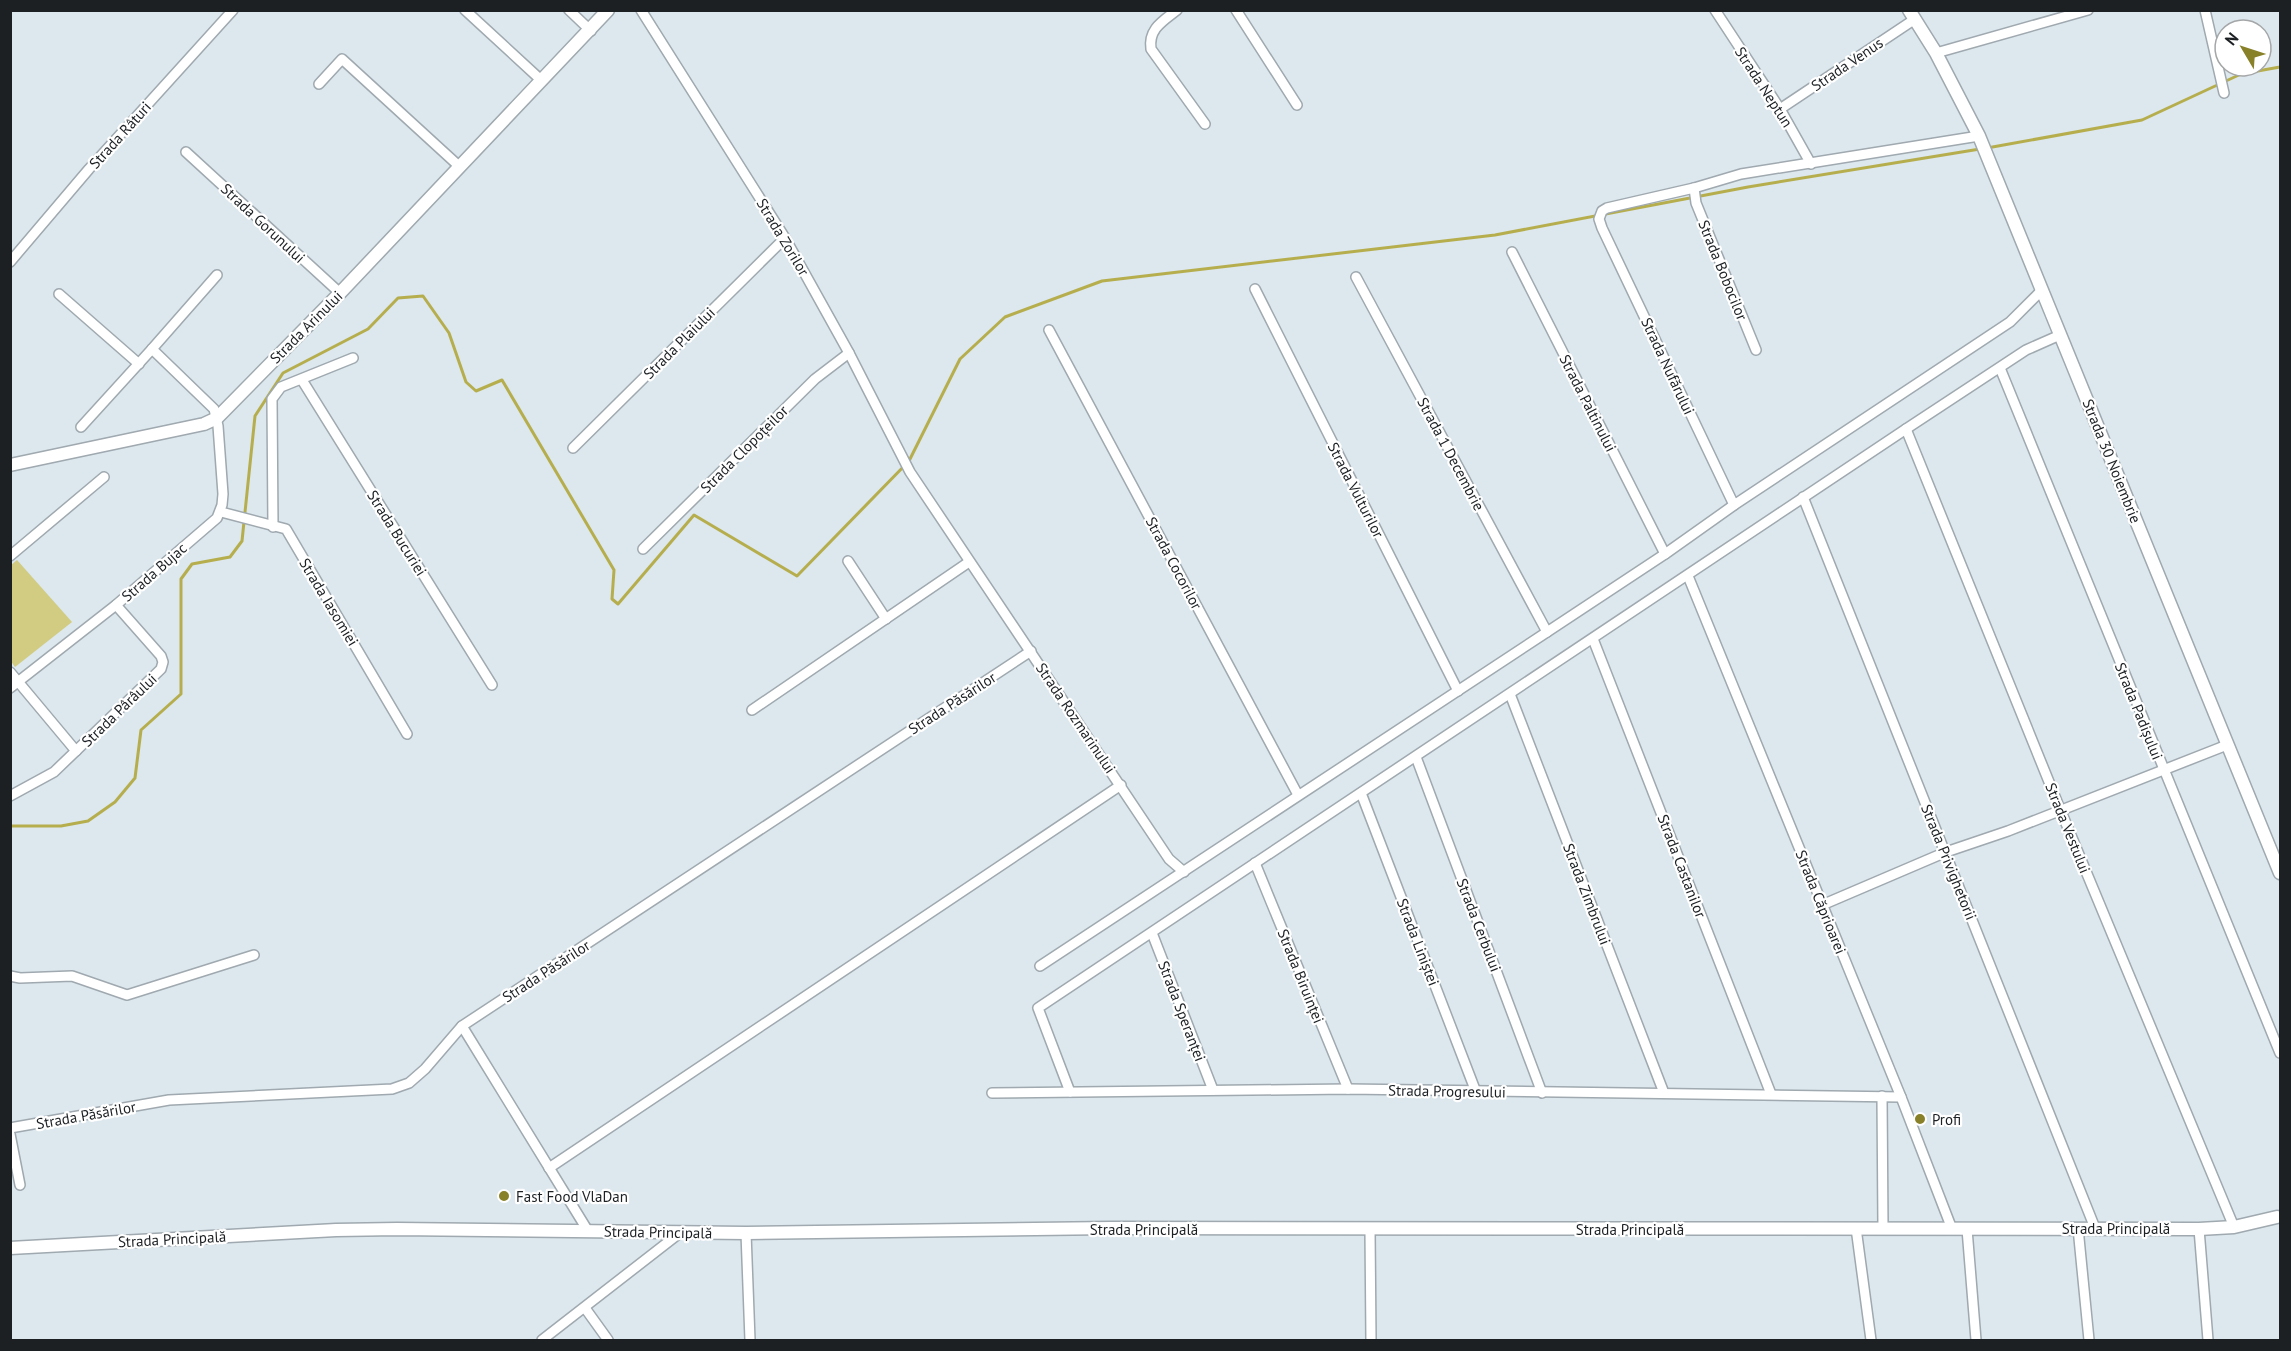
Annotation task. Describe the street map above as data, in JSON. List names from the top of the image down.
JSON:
{
  "streets": {
    "main road": ["Strada Arinului", "Strada 30 Noiembrie", "Strada Principală"],
    "street": [
      "Strada Venus",
      "Strada Neptun",
      "Strada Râturi",
      "Strada Gorunului",
      "Strada Zorilor",
      "Strada Bobocilor",
      "Strada Plaiului",
      "Strada Nufărului",
      "Strada Paltinului",
      "Strada Clopoțeilor",
      "Strada 1 Decembrie",
      "Strada Vulturilor",
      "Strada Bucuriei",
      "Strada Cocorilor",
      "Strada Bujac",
      "Strada Iasomiei",
      "Strada Păsărilor",
      "Strada Pârâului",
      "Strada Padișului",
      "Strada Rozmarinului",
      "Strada Vestului",
      "Strada Privighetorii",
      "Strada Castanilor",
      "Strada Zimbrului",
      "Strada Căprioarei",
      "Strada Cerbului",
      "Strada Liniștei",
      "Strada Biruinței",
      "Strada Speranței",
      "Strada Progresului"
    ]
  },
  "crossings": [
    ["Strada Venus", "Strada Neptun"],
    ["Strada Venus", "Strada 30 Noiembrie"],
    ["Strada Gorunului", "Strada Arinului"],
    ["Strada Zorilor", "Strada Plaiului"],
    ["Strada Zorilor", "Strada Clopoțeilor"],
    ["Strada Zorilor", "Strada Rozmarinului"],
    ["Strada Bobocilor", "Strada Nufărului"],
    ["Strada Bujac", "Strada Iasomiei"],
    ["Strada Bujac", "Strada Pârâului"],
    ["Strada Păsărilor", "Strada Rozmarinului"],
    ["Strada Vestului", "Strada Principală"],
    ["Strada Privighetorii", "Strada Principală"],
    ["Strada Castanilor", "Strada Progresului"],
    ["Strada Zimbrului", "Strada Progresului"],
    ["Strada Căprioarei", "Strada Progresului"],
    ["Strada Căprioarei", "Strada Principală"],
    ["Strada Cerbului", "Strada Progresului"],
    ["Strada Liniștei", "Strada Progresului"],
    ["Strada Biruinței", "Strada Progresului"],
    ["Strada Speranței", "Strada Progresului"]
  ],
  "places": ["Profi", "Fast Food VlaDan"],
  "north": "top left"
}
